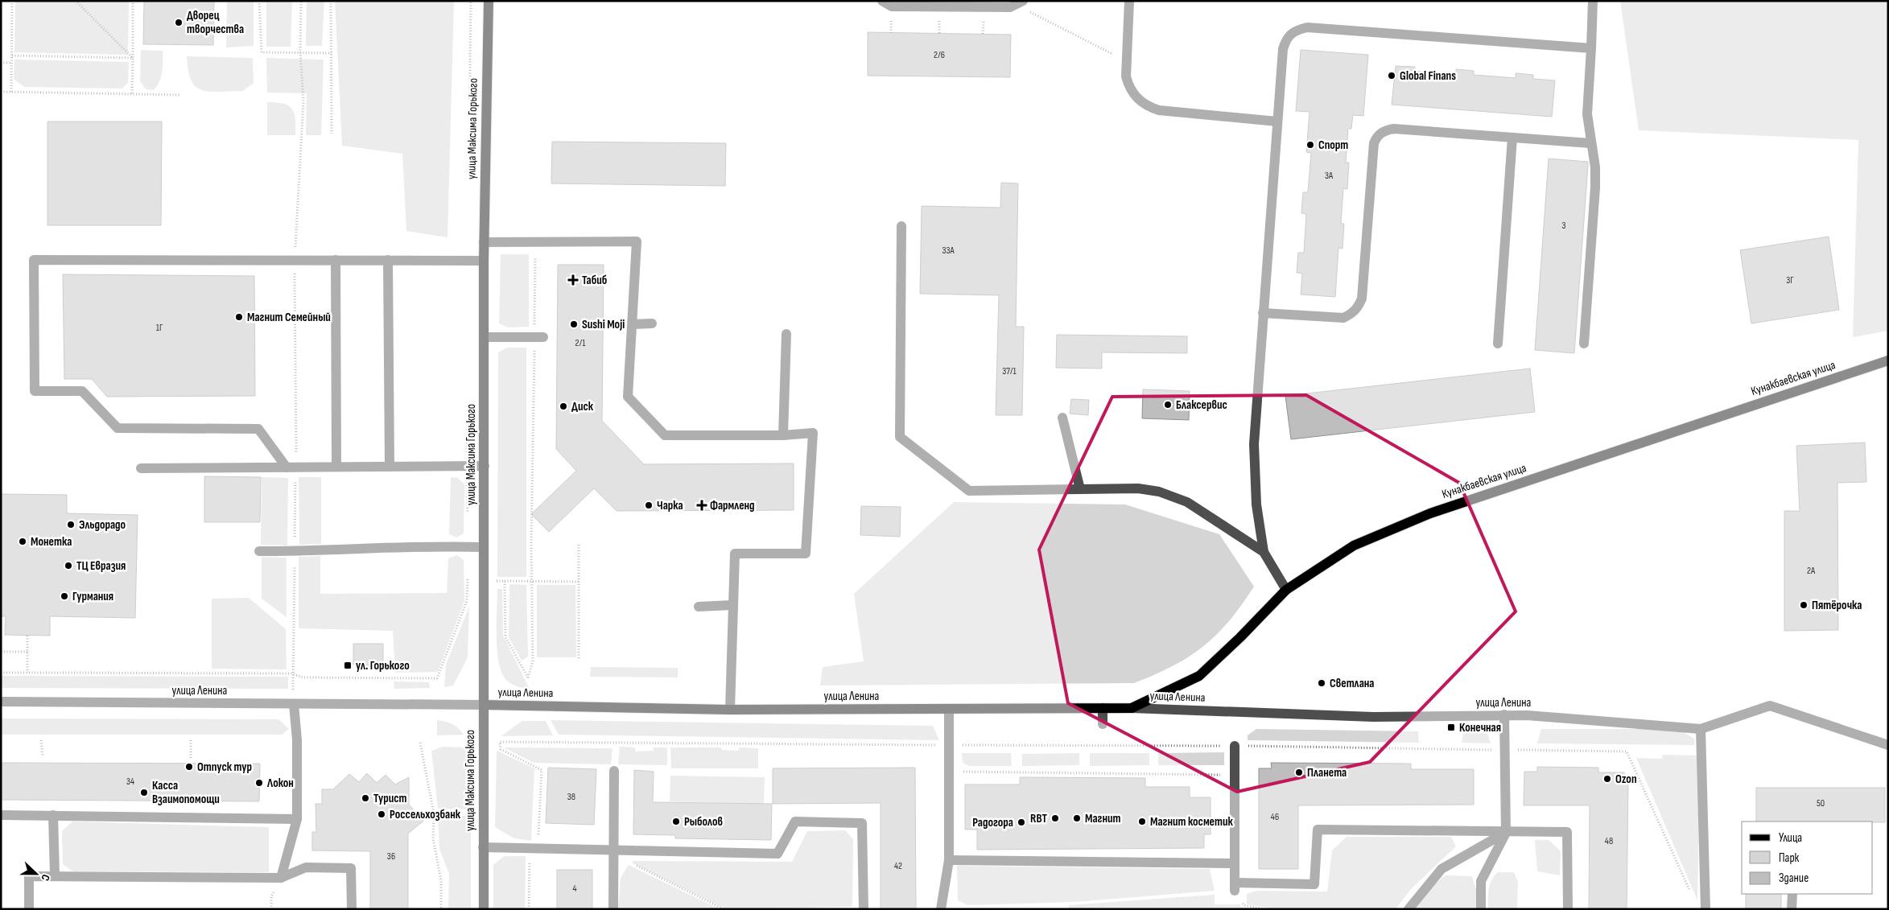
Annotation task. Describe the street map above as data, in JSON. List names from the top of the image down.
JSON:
{
  "streets": {
    "main road": ["улица Максима Горького", "Кунакбаевская улица", "улица Ленина"]
  },
  "crossings": [
    ["улица Максима Горького", "улица Ленина"],
    ["Кунакбаевская улица", "улица Ленина"]
  ],
  "places": {
    "other": [
      "Дворец творчества",
      "Global Finans",
      "Спорт",
      "Магнит Семейный",
      "Sushi Moji",
      "Блаксервис",
      "Диск",
      "Чарка",
      "Эльдорадо",
      "Монетка",
      "ТЦ Евразия",
      "Гурмания",
      "Пятёрочка",
      "Светлана",
      "Отпуск тур",
      "Планета",
      "Ozon",
      "Локон",
      "Касса Взаимопомощи",
      "Турист",
      "Россельхозбанк",
      "RBT",
      "Магнит",
      "Рыболов",
      "Магнит косметик",
      "Радогора"
    ],
    "health": ["Табиб", "Фармленд"],
    "transit": ["ул. Горького", "Конечная"]
  },
  "house_numbers": [
    "2/6",
    "3А",
    "3",
    "33А",
    "3Г",
    "1Г",
    "2/1",
    "37/1",
    "2А",
    "34",
    "38",
    "50",
    "46",
    "48",
    "36",
    "42",
    "4"
  ],
  "legend": ["Улица", "Парк", "Здание"],
  "north": "right"
}
